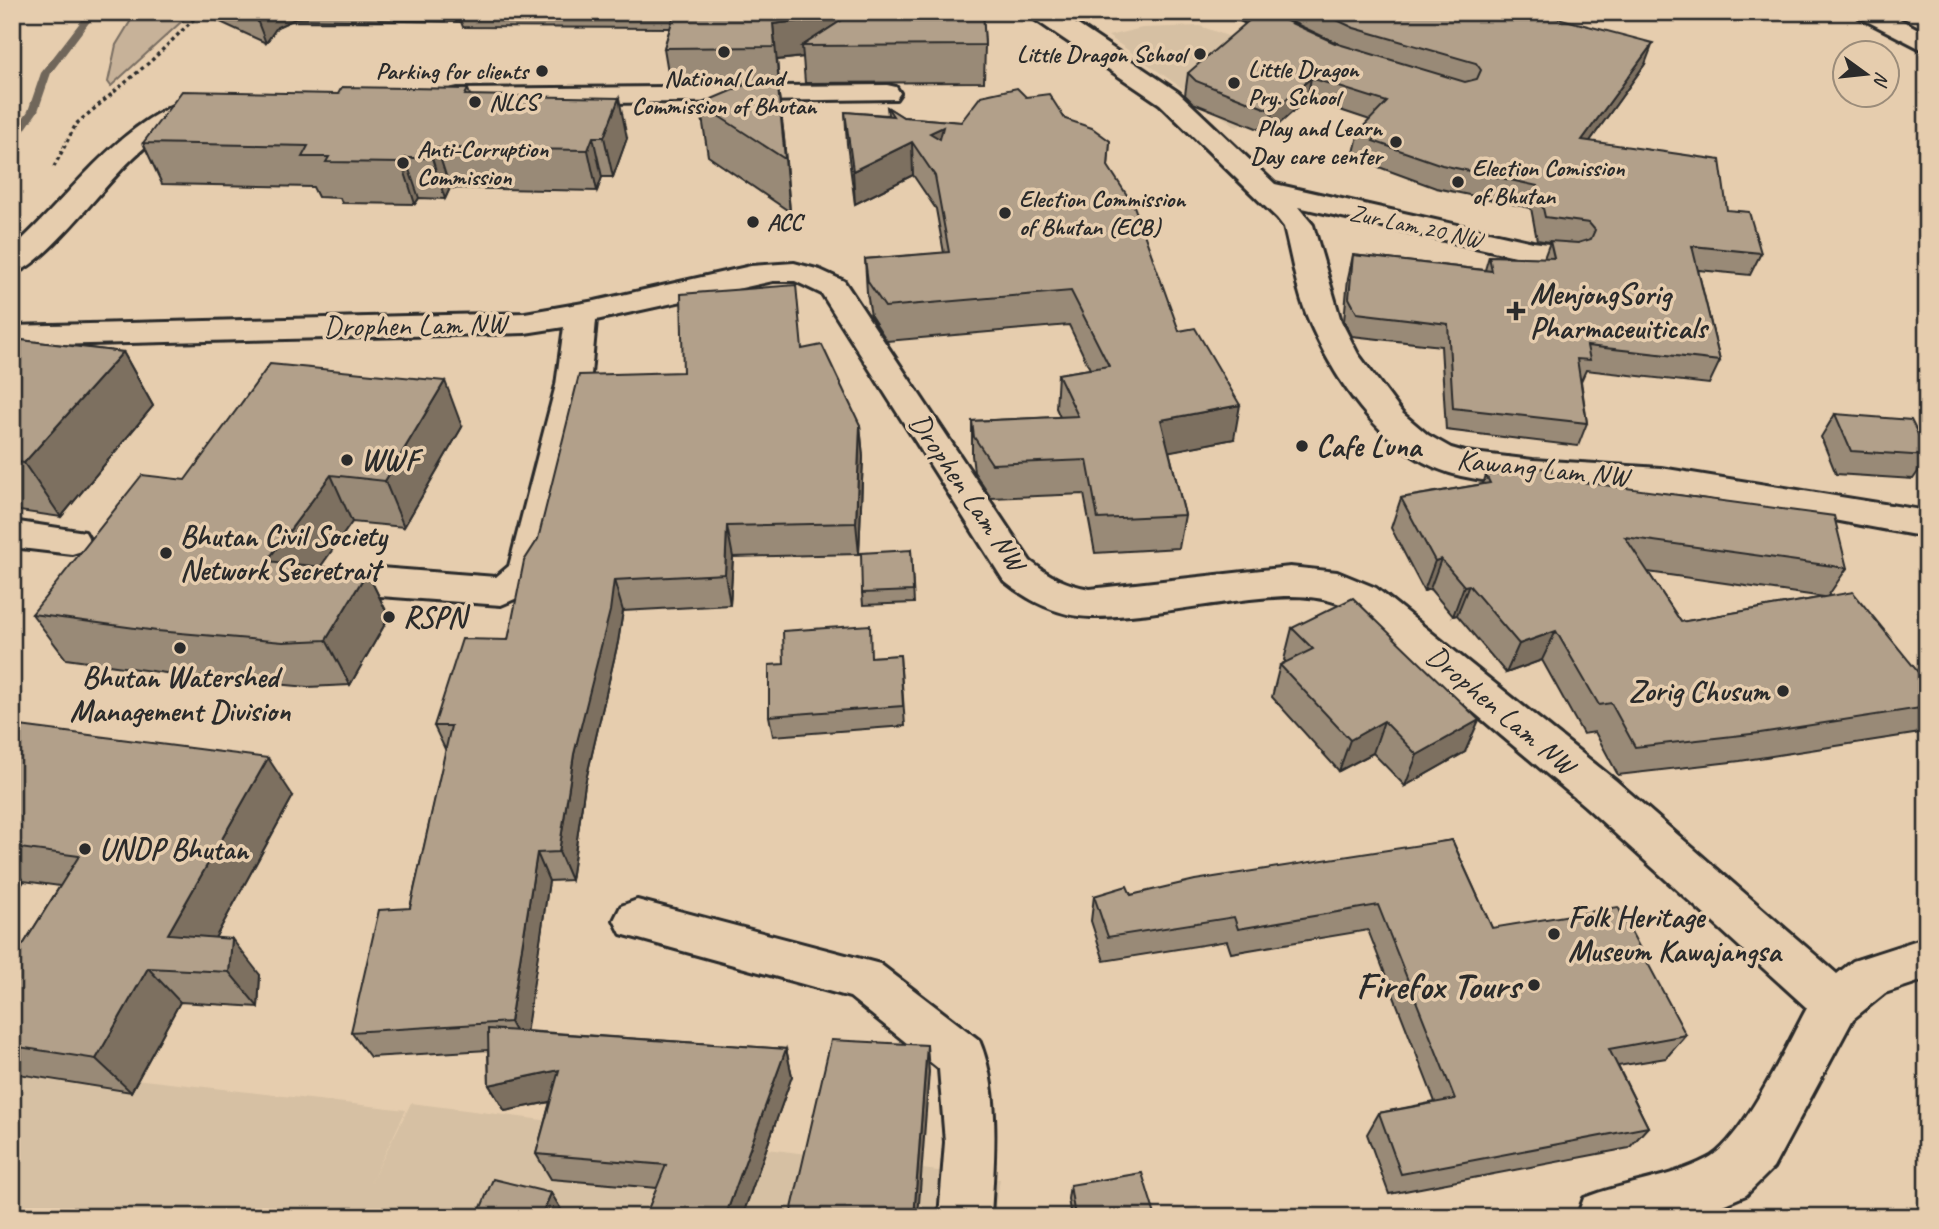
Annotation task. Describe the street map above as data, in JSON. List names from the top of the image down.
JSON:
{
  "streets": {
    "street": ["Zur Lam 20 NW", "Drophen Lam NW", "Kawang Lam NW"]
  },
  "crossings": [
    ["Zur Lam 20 NW", "Kawang Lam NW"]
  ],
  "places": {
    "other": [
      "National Land Commission of Bhutan",
      "Little Dragon School",
      "Parking for clients",
      "Little Dragon Pry. School",
      "NLCS",
      "Play and Learn Day care center",
      "Anti-Corruption Commission",
      "Election Comission of Bhutan",
      "Election Commission of Bhutan (ECB)",
      "ACC",
      "Cafe Luna",
      "WWF",
      "Bhutan Civil Society Network Secretrait",
      "RSPN",
      "Bhutan Watershed Management Division",
      "Zorig Chusum",
      "UNDP Bhutan",
      "Folk Heritage Museum Kawajangsa",
      "Firefox Tours"
    ],
    "health": ["MenjongSorig Pharmaceuiticals"]
  },
  "north": "right"
}
